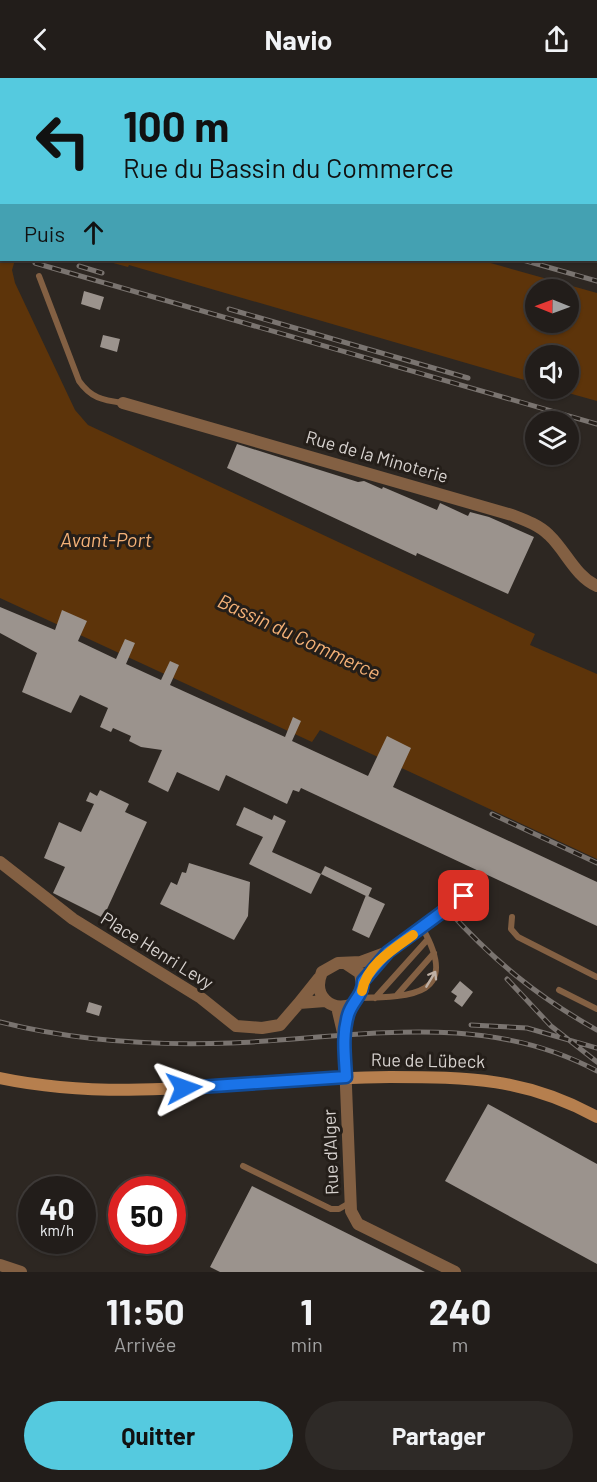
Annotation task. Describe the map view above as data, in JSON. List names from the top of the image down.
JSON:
{
  "streets": {
    "main road": ["Rue de Lübeck"],
    "street": ["Rue de la Minoterie", "Place Henri Levy", "Rue d'Alger"]
  },
  "crossings": [
    ["Rue de Lübeck", "Rue d'Alger"]
  ],
  "water": ["Avant-Port", "Bassin du Commerce"],
  "north": "left",
  "page": {
    "header": "Navio",
    "turn": ["100 m", "Rue du Bassin du Commerce"],
    "then": "Puis",
    "speed": "40 km/h",
    "limit": "50",
    "eta": [
      "11:50",
      "Arrivée",
      "1",
      "min",
      "240",
      "m"
    ],
    "buttons": ["Quitter", "Partager"]
  }
}
